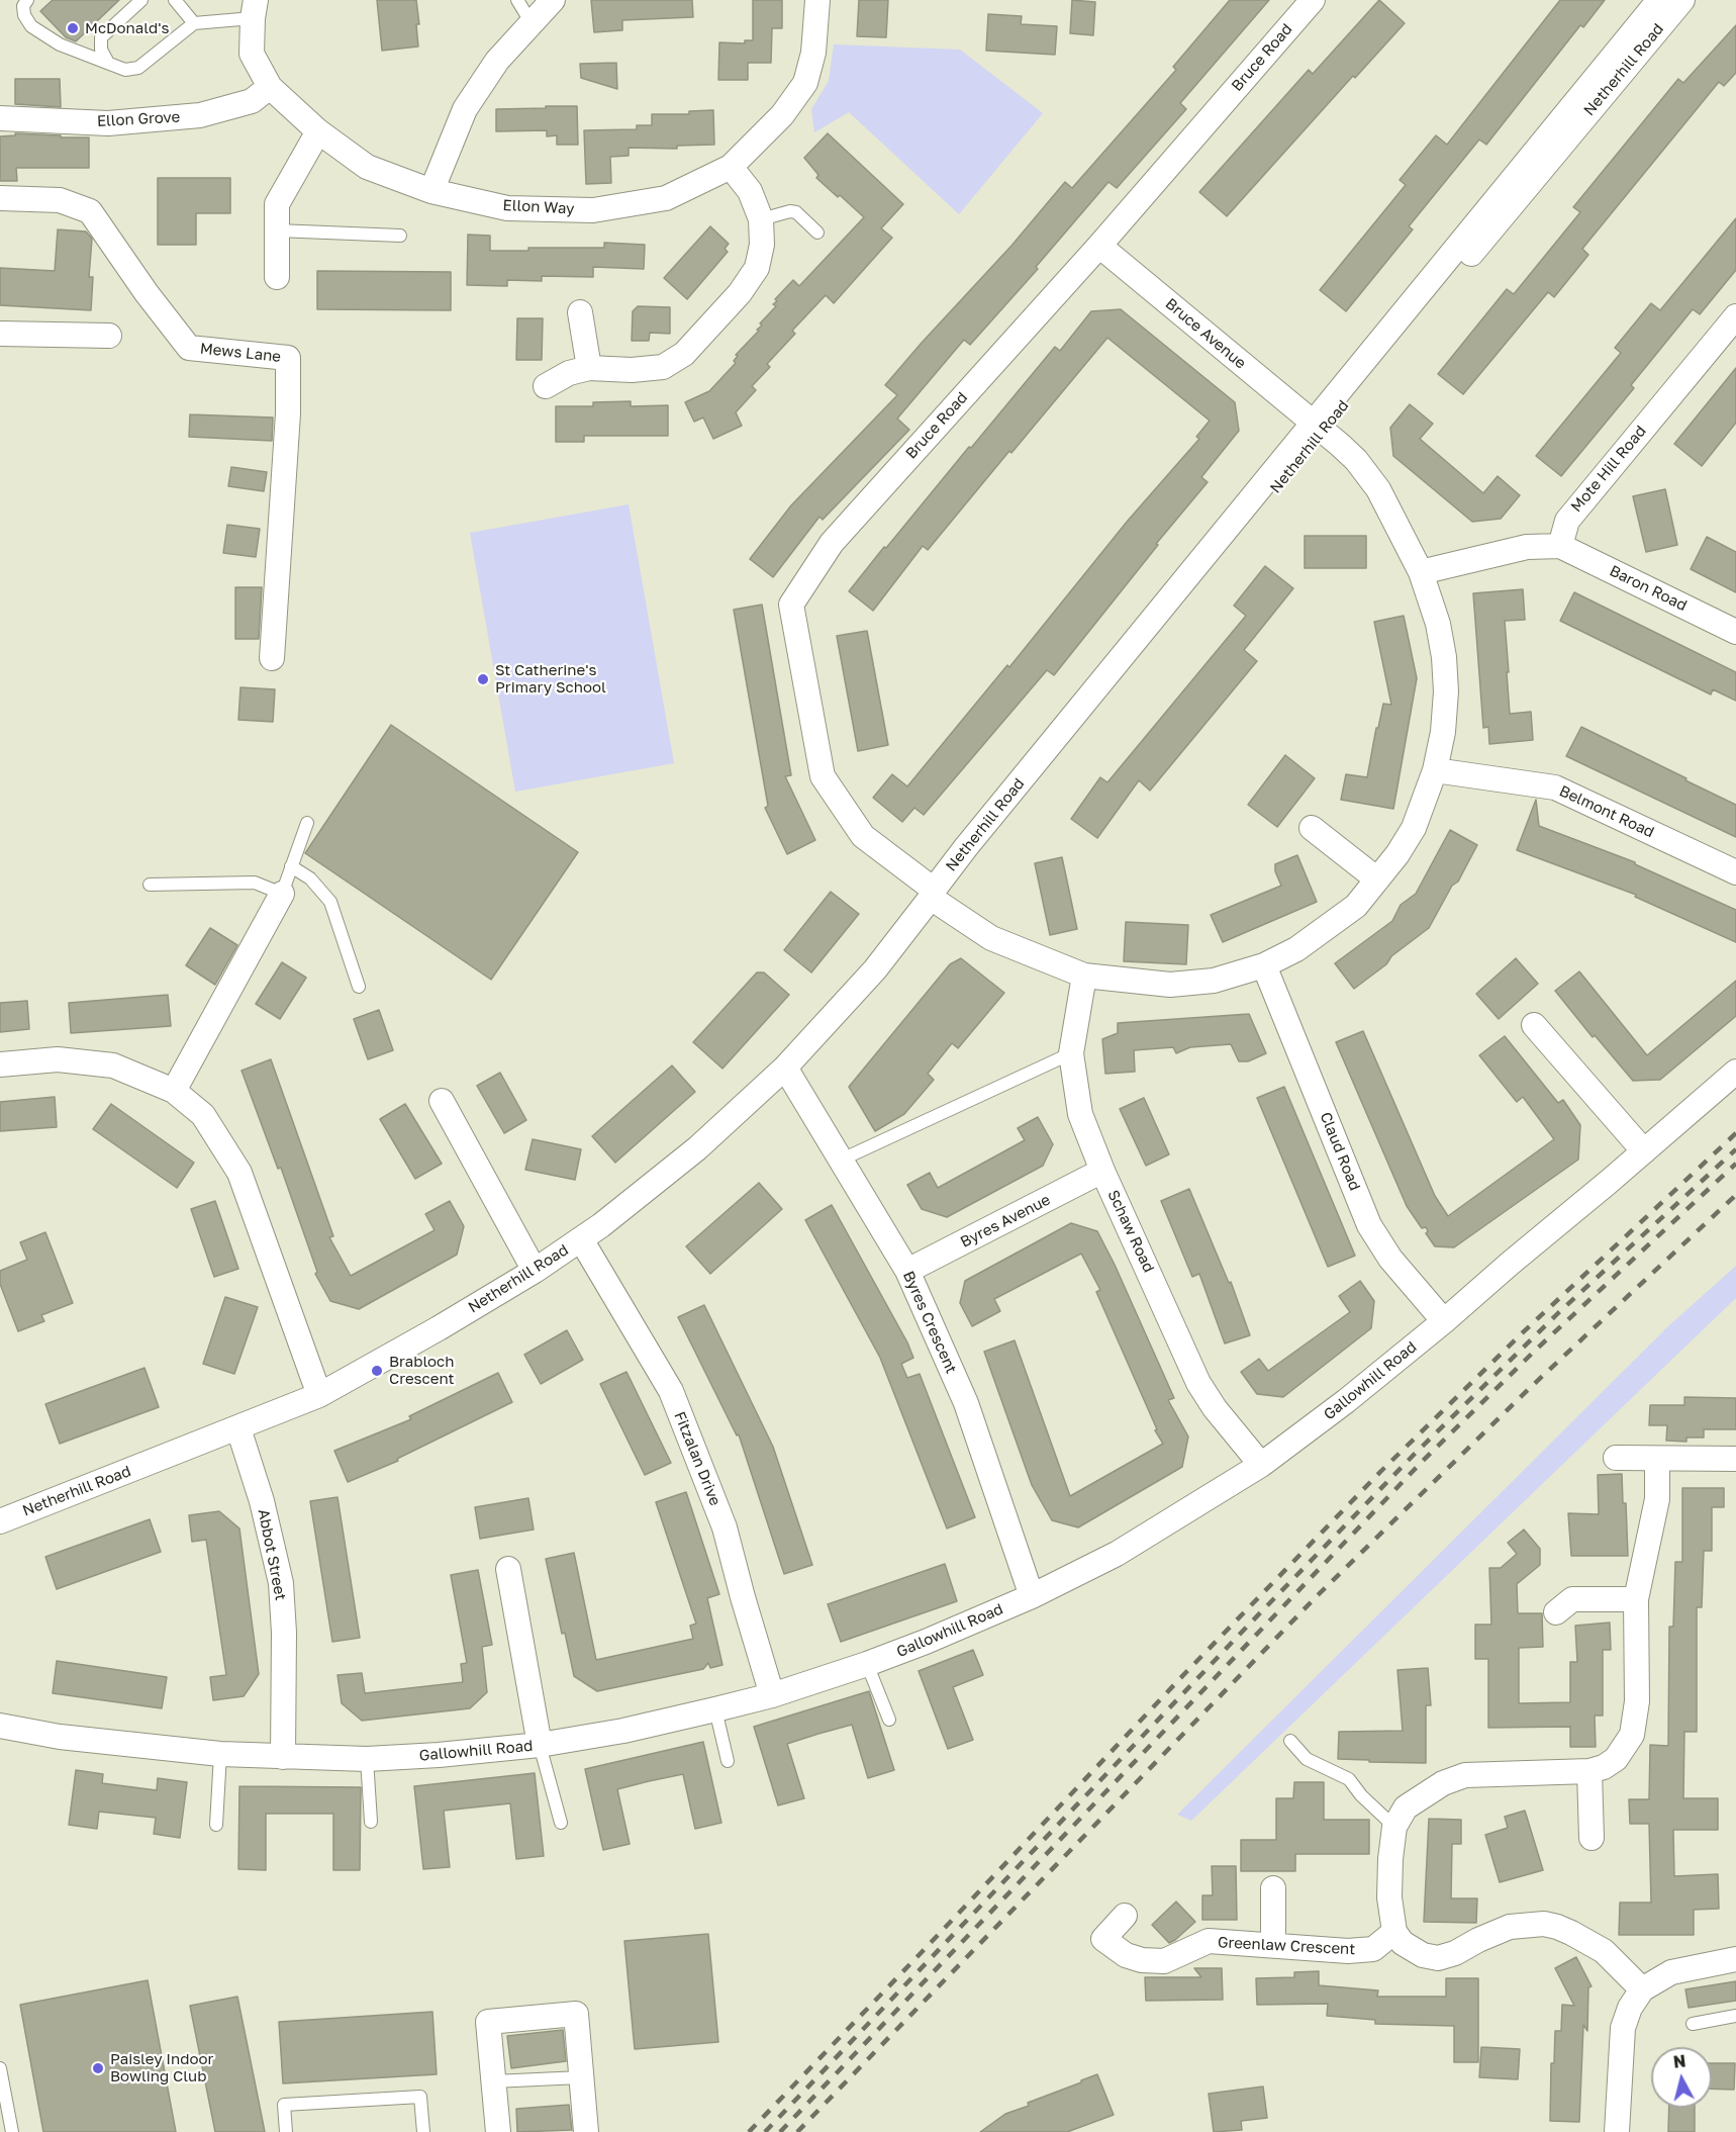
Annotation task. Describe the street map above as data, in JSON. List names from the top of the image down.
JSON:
{
  "streets": {
    "street": [
      "Bruce Road",
      "Netherhill Road",
      "Ellon Grove",
      "Ellon Way",
      "Bruce Avenue",
      "Mews Lane",
      "Mote Hill Road",
      "Baron Road",
      "Belmont Road",
      "Claud Road",
      "Byres Avenue",
      "Schaw Road",
      "Byres Crescent",
      "Gallowhill Road",
      "Fitzalan Drive",
      "Abbot Street",
      "Greenlaw Crescent"
    ]
  },
  "crossings": [
    ["Bruce Road", "Netherhill Road"],
    ["Bruce Road", "Bruce Avenue"],
    ["Bruce Road", "Claud Road"],
    ["Bruce Road", "Schaw Road"],
    ["Netherhill Road", "Bruce Avenue"],
    ["Netherhill Road", "Byres Crescent"],
    ["Netherhill Road", "Fitzalan Drive"],
    ["Netherhill Road", "Abbot Street"],
    ["Ellon Grove", "Ellon Way"],
    ["Bruce Avenue", "Belmont Road"],
    ["Mote Hill Road", "Baron Road"],
    ["Claud Road", "Gallowhill Road"],
    ["Byres Avenue", "Schaw Road"],
    ["Byres Avenue", "Byres Crescent"],
    ["Schaw Road", "Gallowhill Road"],
    ["Byres Crescent", "Gallowhill Road"],
    ["Gallowhill Road", "Fitzalan Drive"],
    ["Gallowhill Road", "Abbot Street"]
  ],
  "places": [
    "McDonald's",
    "St Catherine's Primary School",
    "Brabloch Crescent",
    "Paisley Indoor Bowling Club"
  ],
  "north": "top"
}
